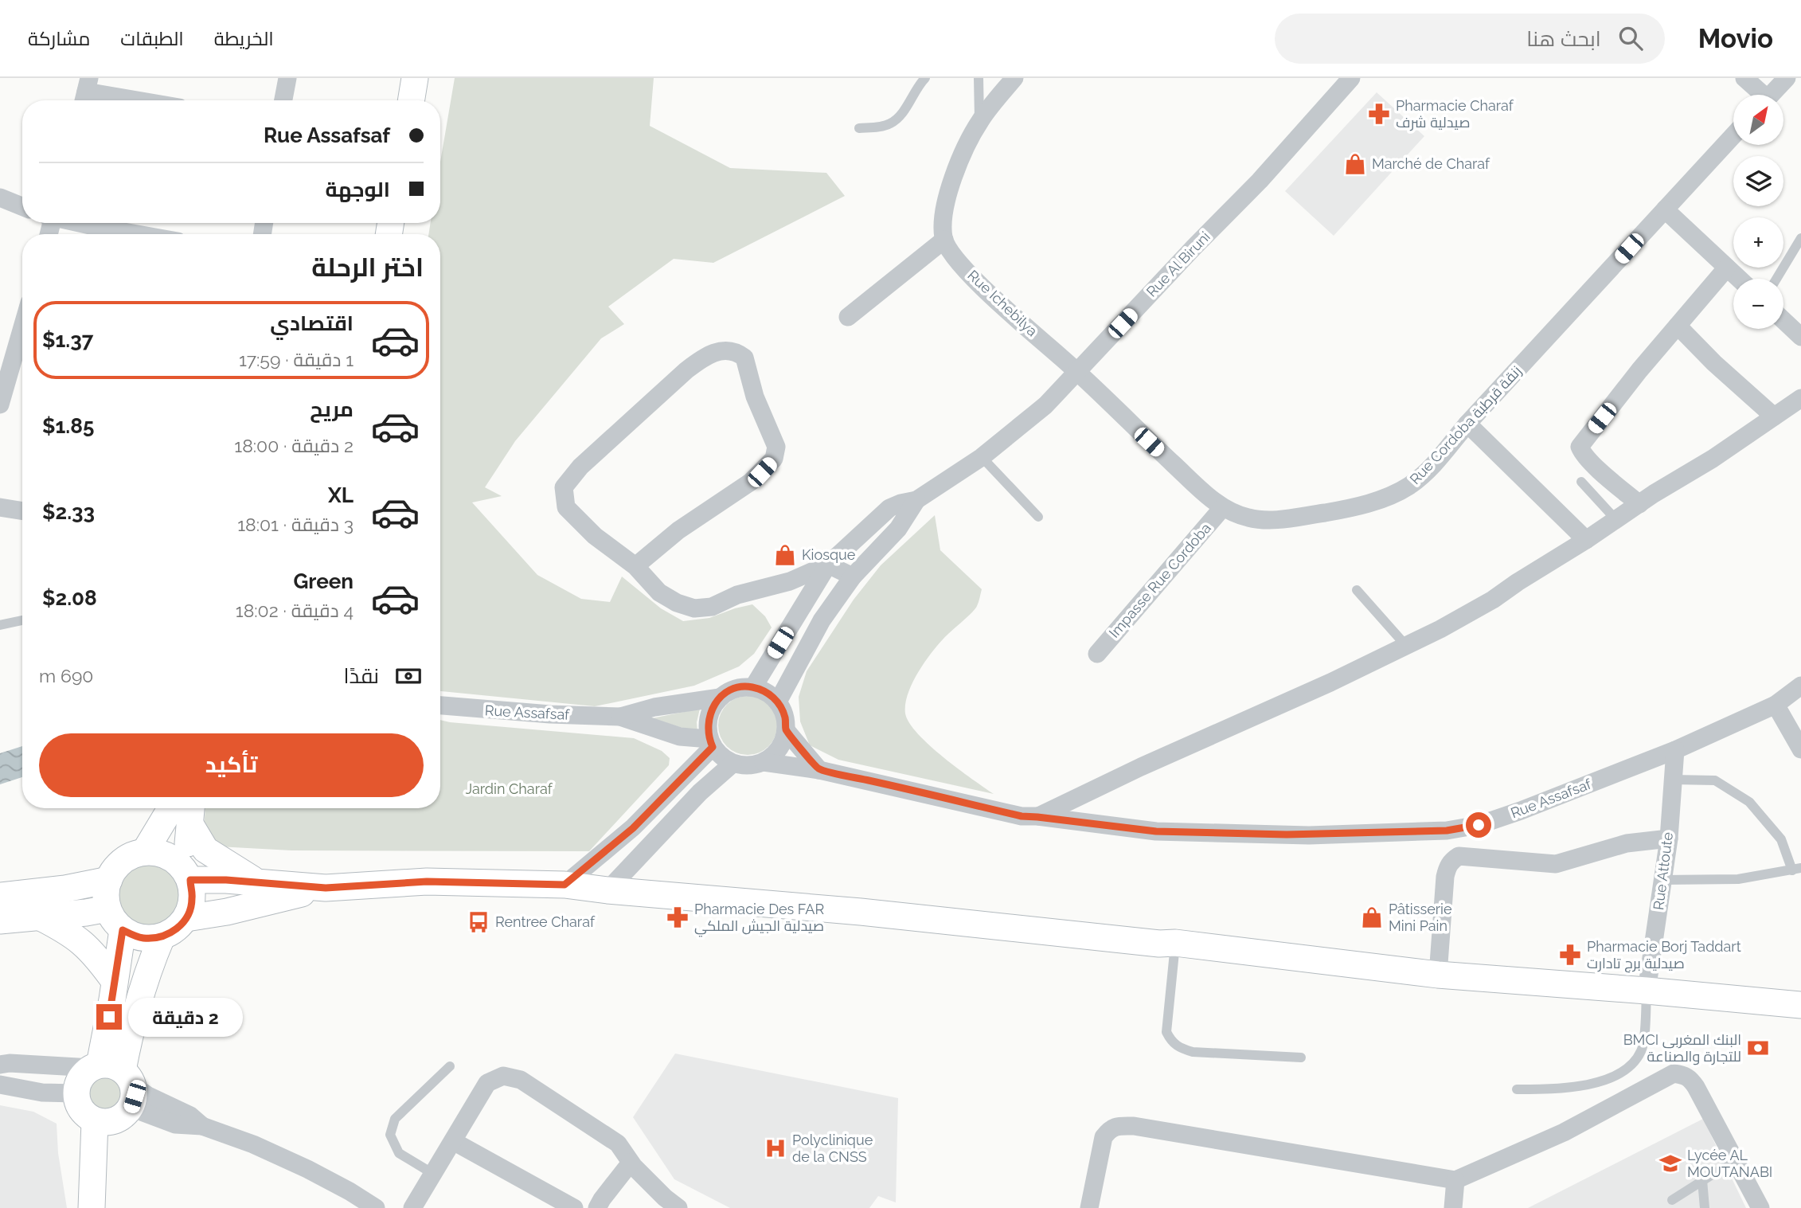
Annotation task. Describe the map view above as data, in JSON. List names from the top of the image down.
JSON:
{
  "streets": {
    "street": [
      "Rue Al Biruni",
      "Rue Ichebilya",
      "Rue Cordoba زنقة قرطبة",
      "Impasse Rue Cordoba",
      "Rue Assafsaf",
      "Rue Attoute"
    ]
  },
  "crossings": [
    ["Rue Al Biruni", "Rue Ichebilya"],
    ["Rue Al Biruni", "Rue Cordoba زنقة قرطبة"],
    ["Rue Ichebilya", "Rue Cordoba زنقة قرطبة"],
    ["Rue Cordoba زنقة قرطبة", "Impasse Rue Cordoba"],
    ["Rue Assafsaf", "Rue Attoute"]
  ],
  "parks": ["Jardin Charaf"],
  "places": {
    "pharmacy": ["Pharmacie Charaf صيدلية شرف", "Pharmacie Des FAR صيدلية الجيش الملكي", "Pharmacie Borj Taddart صيدلية برج تادارت"],
    "shop": ["Marché de Charaf", "Kiosque", "Pâtisserie Mini Pain"],
    "bus stop": ["Rentree Charaf"],
    "bank": ["BMCI البنك المغربي للتجارة والصناعة"],
    "hospital": ["Polyclinique de la CNSS"],
    "school or university": ["Lycée AL MOUTANABI"]
  },
  "north": "top right",
  "page": {
    "header": "Movio",
    "search": "ابحث هنا",
    "nav": ["الخريطة", "الطبقات", "مشاركة"],
    "map_buttons": ["+", "−"],
    "banner": ["Rue Assafsaf", "الوجهة"],
    "heading": "اختر الرحلة",
    "list": [
      {
        "name": "اقتصادي",
        "note": "1 دقيقة · 17:59",
        "value": "$1.37"
      },
      {
        "name": "مريح",
        "note": "2 دقيقة · 18:00",
        "value": "$1.85"
      },
      {
        "name": "XL",
        "note": "3 دقيقة · 18:01",
        "value": "$2.33"
      },
      {
        "name": "Green",
        "note": "4 دقيقة · 18:02",
        "value": "$2.08"
      }
    ],
    "pay": ["نقدًا", "690 m"],
    "buttons": "تأكيد",
    "bubble": "2 دقيقة"
  }
}
